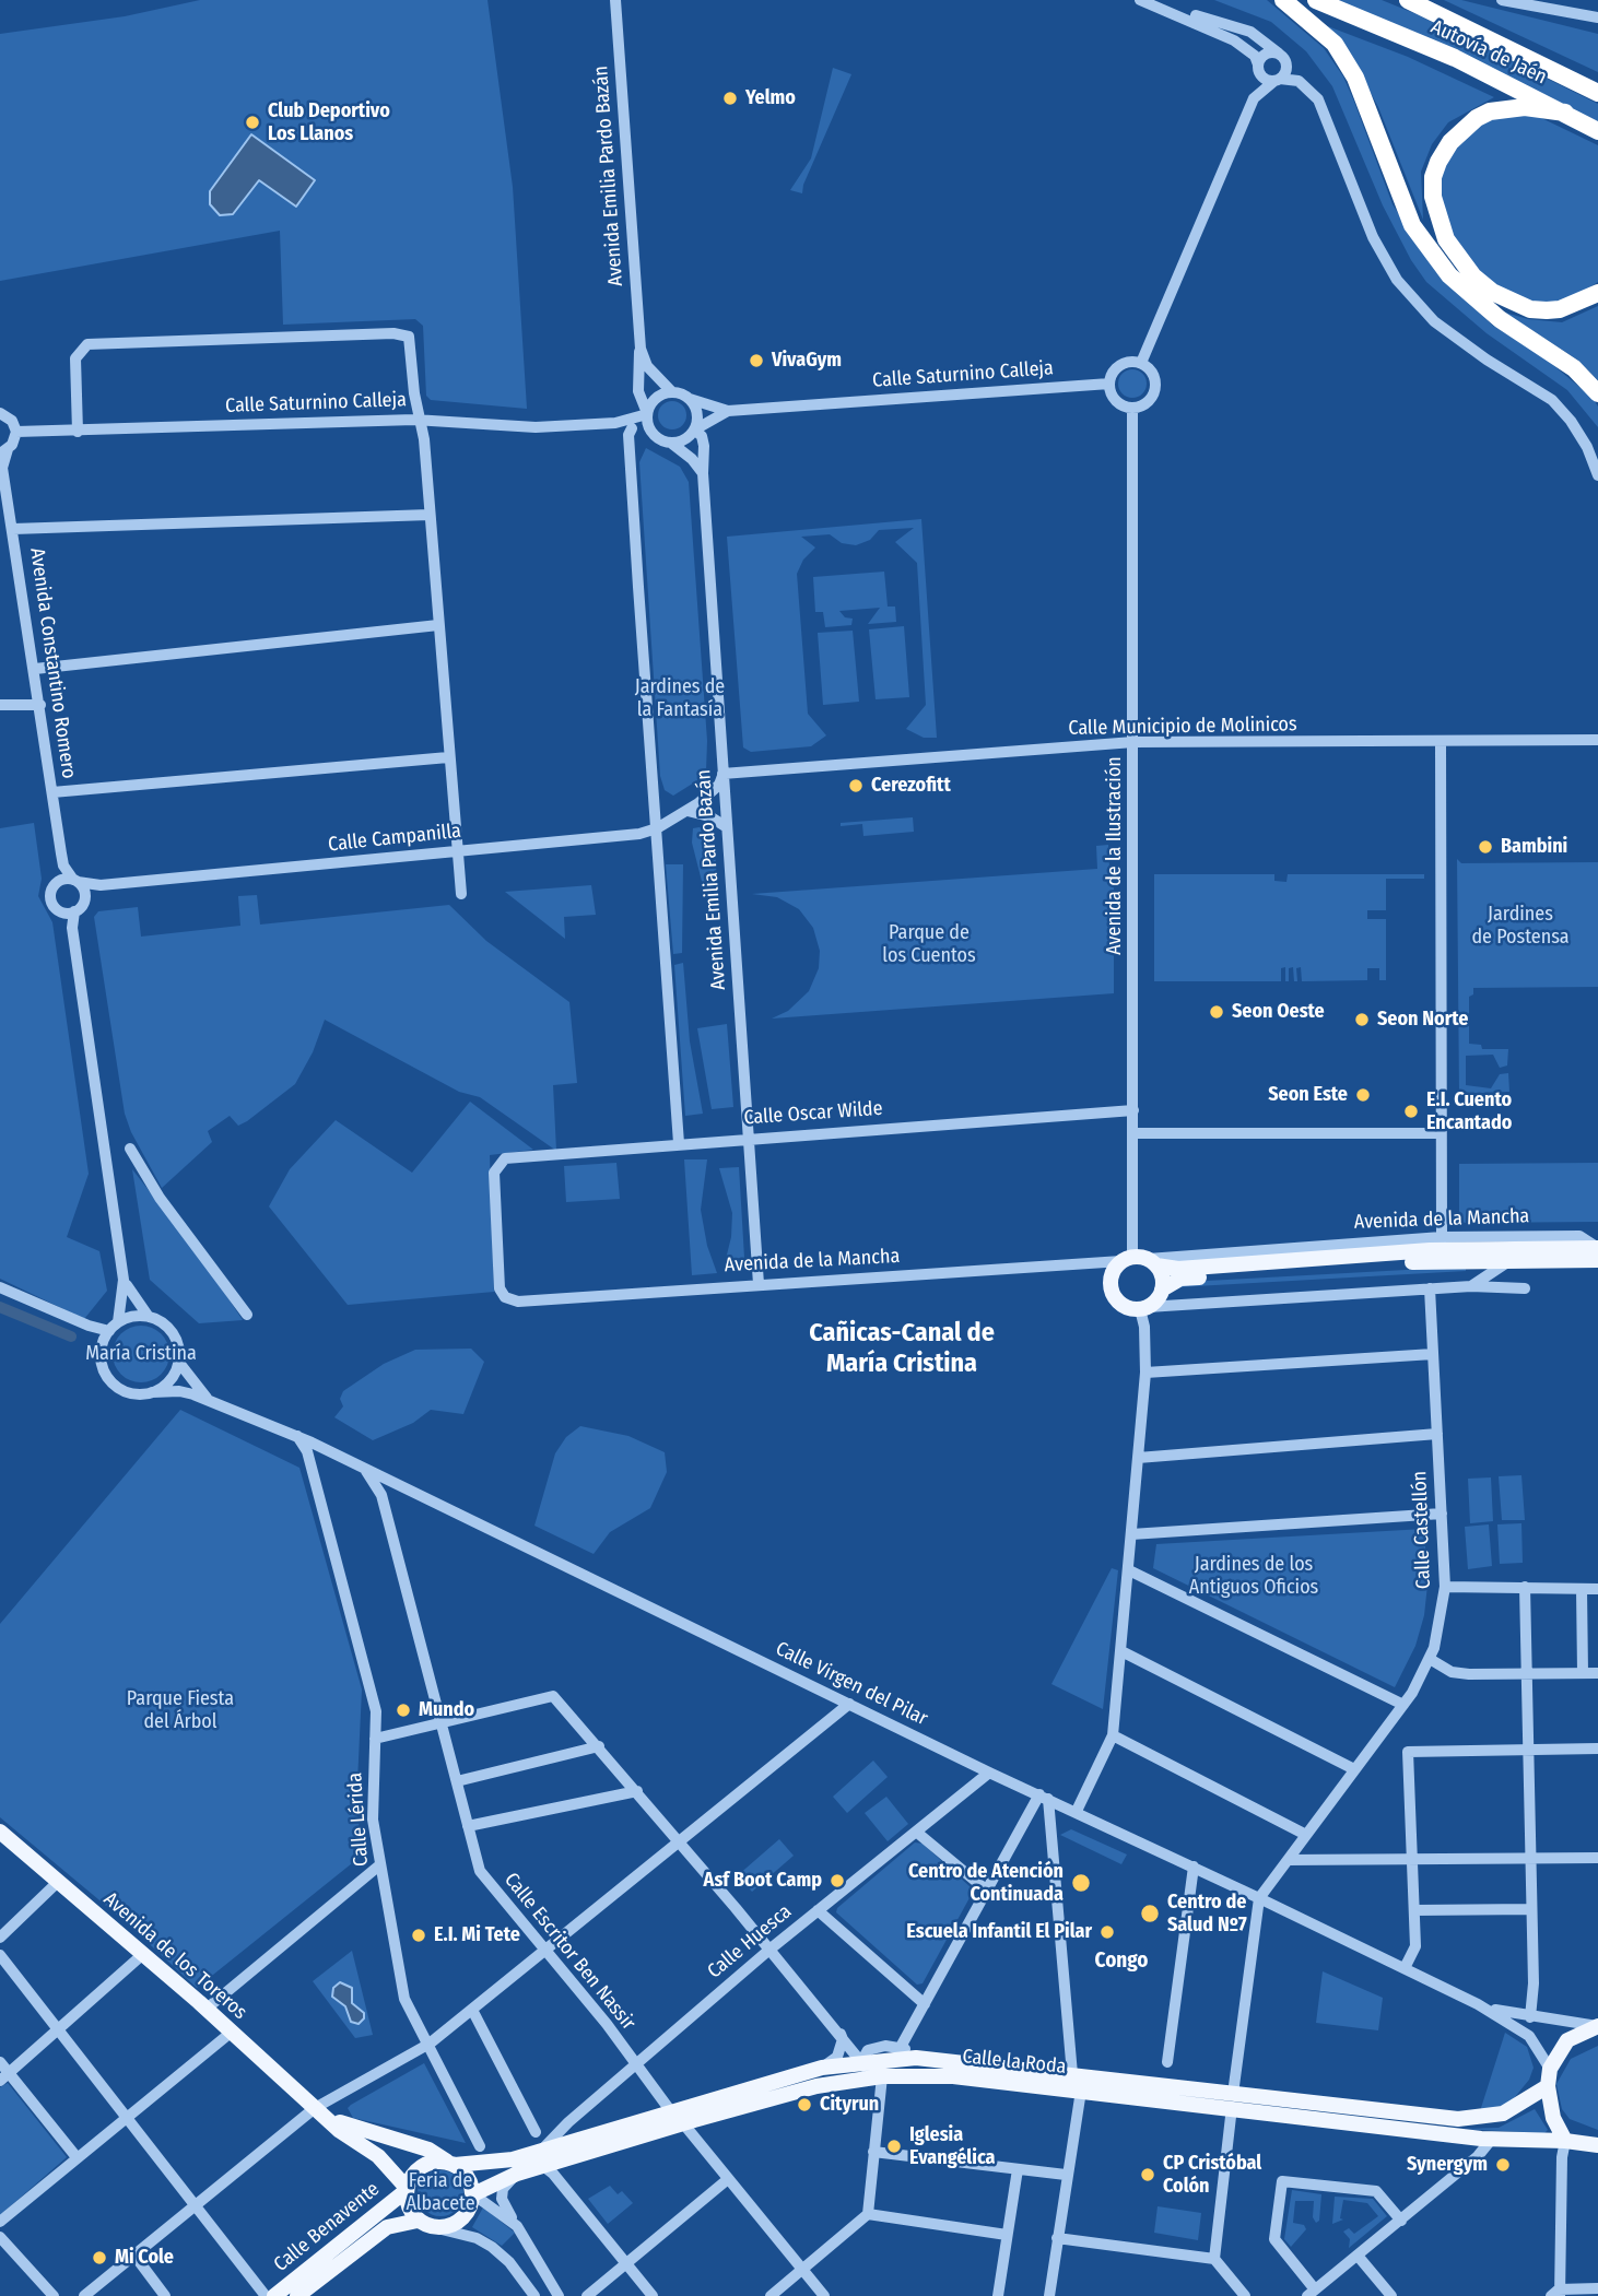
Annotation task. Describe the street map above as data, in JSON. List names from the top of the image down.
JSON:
{
  "streets": {
    "highway": ["Autovía de Jaén"],
    "main road": [
      "Avenida de la Mancha",
      "Avenida de los Toreros",
      "Calle la Roda",
      "Calle Benavente"
    ],
    "street": [
      "Avenida Emilia Pardo Bazán",
      "Calle Saturnino Calleja",
      "Avenida Constantino Romero",
      "Calle Municipio de Molinicos",
      "Calle Campanilla",
      "Avenida de la Ilustración",
      "Calle Oscar Wilde",
      "Calle Castellón",
      "Calle Virgen del Pilar",
      "Calle Lérida",
      "Calle Huesca",
      "Calle Escritor Ben Nassir"
    ]
  },
  "crossings": [
    ["Avenida Emilia Pardo Bazán", "Calle Saturnino Calleja"],
    ["Avenida Emilia Pardo Bazán", "Calle Municipio de Molinicos"],
    ["Avenida Emilia Pardo Bazán", "Calle Campanilla"],
    ["Avenida Emilia Pardo Bazán", "Calle Oscar Wilde"],
    ["Avenida Emilia Pardo Bazán", "Avenida de la Mancha"],
    ["Calle Saturnino Calleja", "Avenida Constantino Romero"],
    ["Calle Saturnino Calleja", "Avenida de la Ilustración"],
    ["Avenida Constantino Romero", "Calle Campanilla"],
    ["Calle Municipio de Molinicos", "Calle Campanilla"],
    ["Calle Municipio de Molinicos", "Avenida de la Ilustración"],
    ["Avenida de la Ilustración", "Calle Oscar Wilde"],
    ["Avenida de la Ilustración", "Avenida de la Mancha"],
    ["Calle Oscar Wilde", "Avenida de la Mancha"],
    ["Calle Castellón", "Calle Virgen del Pilar"],
    ["Calle Virgen del Pilar", "Calle Lérida"],
    ["Calle Virgen del Pilar", "Calle Huesca"],
    ["Calle Virgen del Pilar", "Calle Escritor Ben Nassir"],
    ["Calle Huesca", "Calle Escritor Ben Nassir"],
    ["Calle Huesca", "Calle la Roda"],
    ["Calle Escritor Ben Nassir", "Calle la Roda"],
    ["Avenida de los Toreros", "Calle la Roda"],
    ["Avenida de los Toreros", "Calle Benavente"],
    ["Calle la Roda", "Calle Benavente"]
  ],
  "districts": ["Cañicas-Canal de María Cristina", "Congo"],
  "parks": [
    "Jardines de la Fantasía",
    "Jardines de Postensa",
    "Parque de los Cuentos",
    "María Cristina",
    "Jardines de los Antiguos Oficios",
    "Parque Fiesta del Árbol",
    "Feria de Albacete"
  ],
  "places": [
    "Yelmo",
    "Club Deportivo Los Llanos",
    "VivaGym",
    "Cerezofitt",
    "Bambini",
    "Seon Oeste",
    "Seon Norte",
    "Seon Este",
    "E.I. Cuento Encantado",
    "Mundo",
    "Asf Boot Camp",
    "Centro de Atención Continuada",
    "Centro de Salud Nº7",
    "Escuela Infantil El Pilar",
    "E.I. Mi Tete",
    "Cityrun",
    "Iglesia Evangélica",
    "Synergym",
    "CP Cristóbal Colón",
    "Mi Cole"
  ]
}
